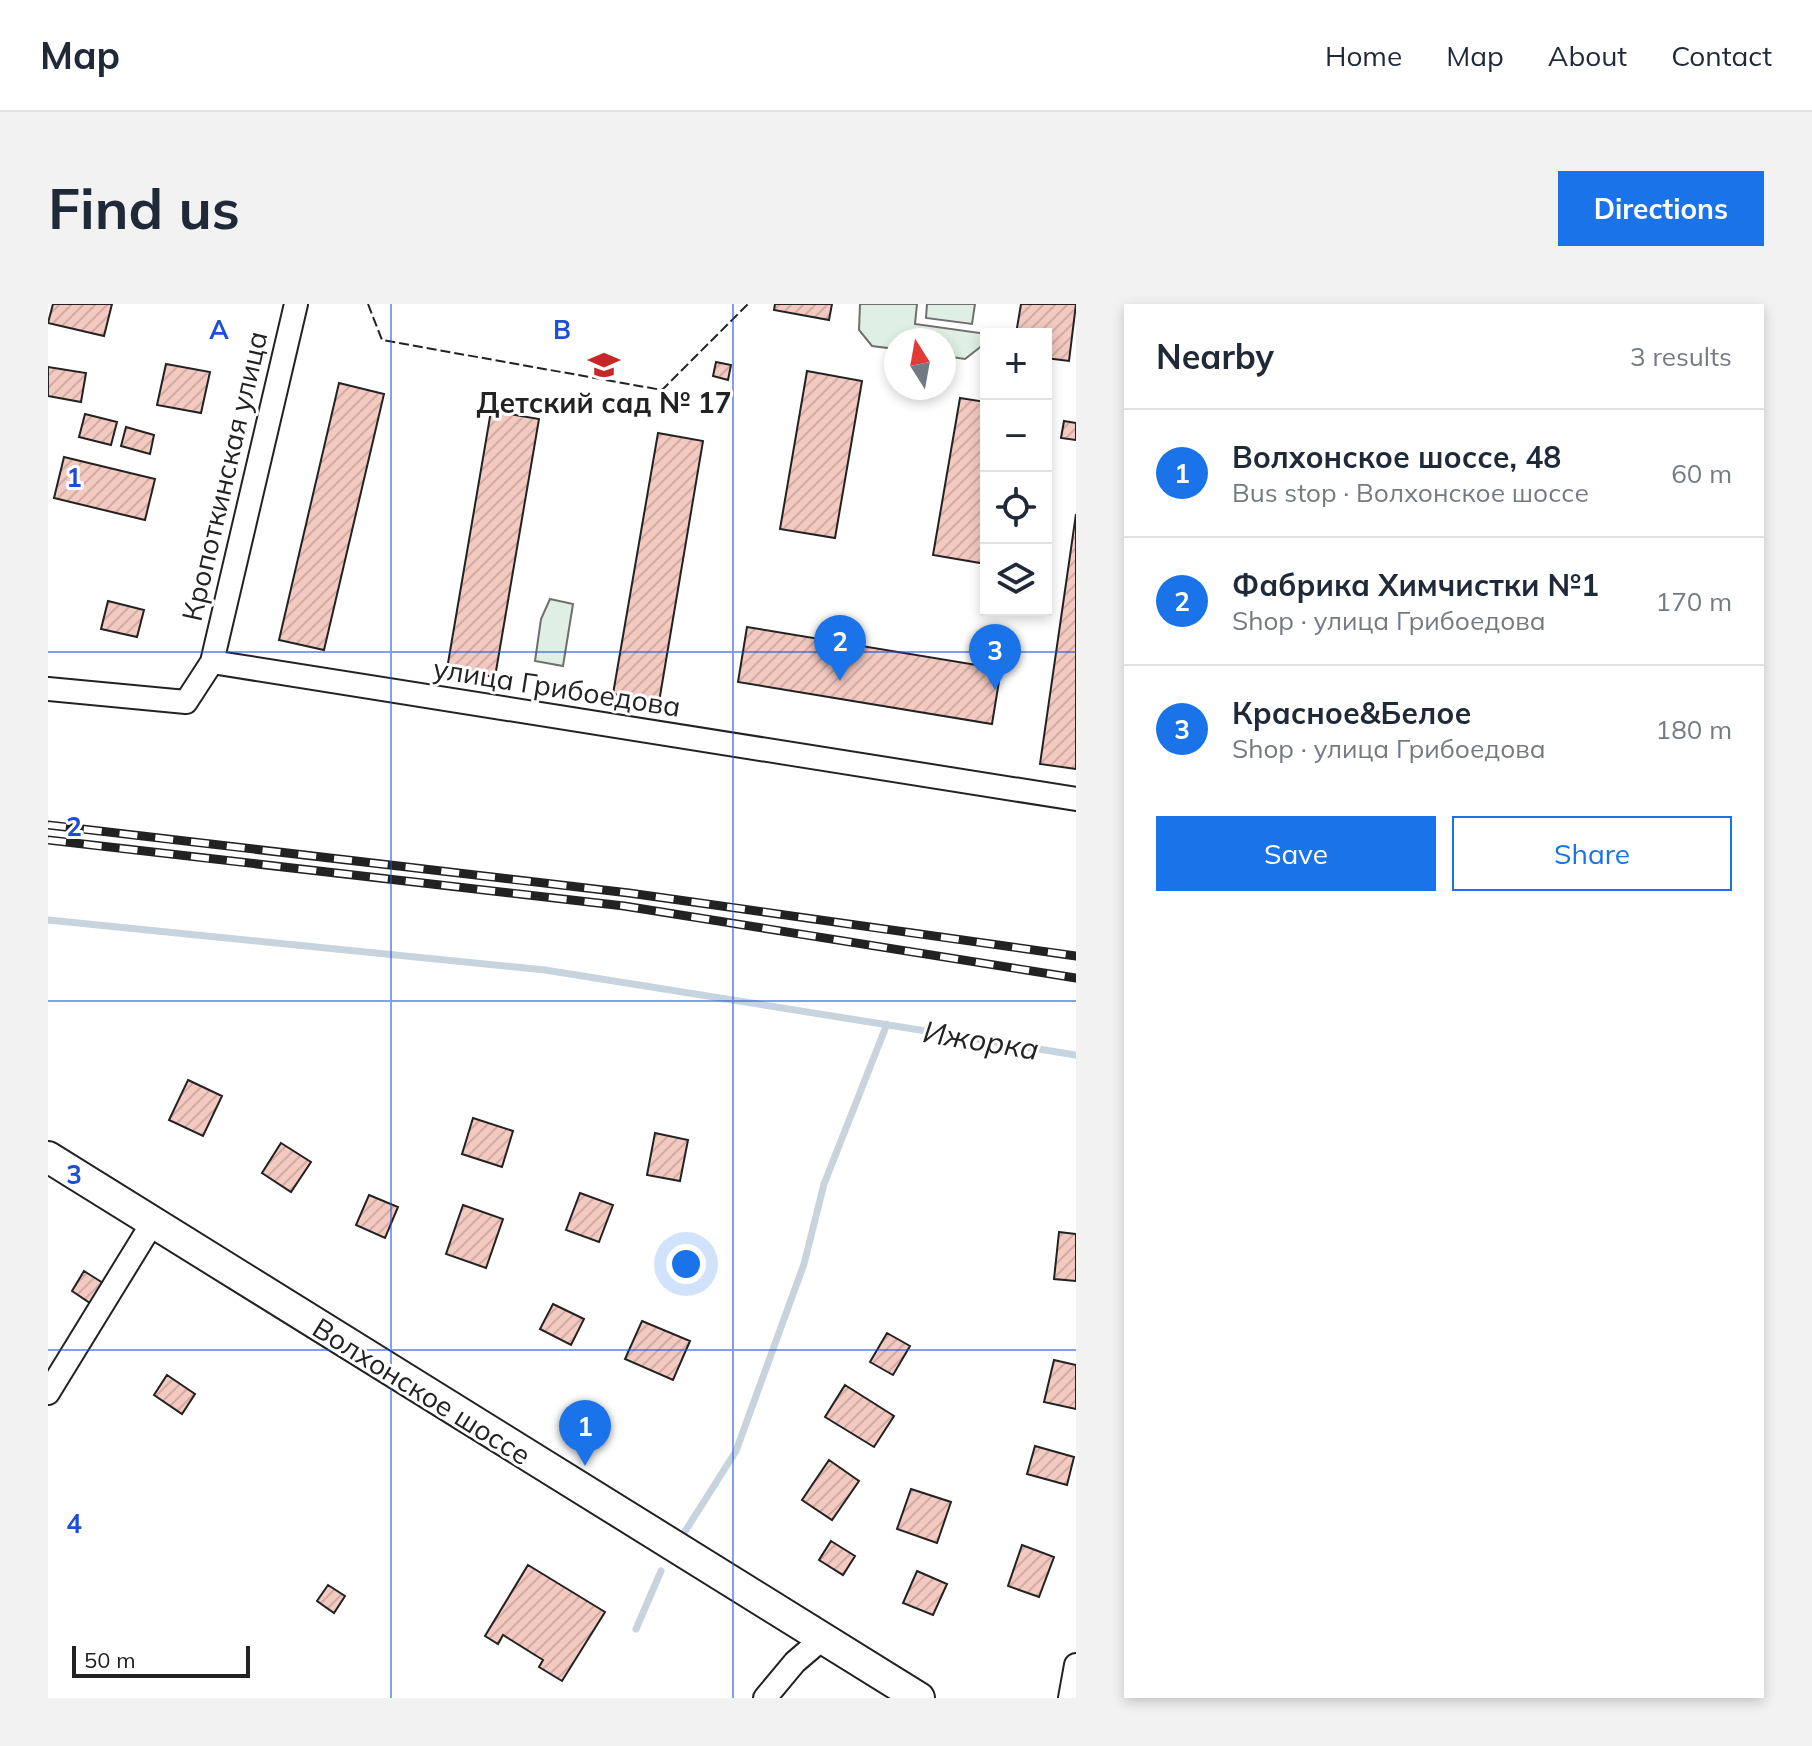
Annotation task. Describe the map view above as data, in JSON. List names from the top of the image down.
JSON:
{
  "streets": {
    "street": ["Кропоткинская улица", "улица Грибоедова", "Волхонское шоссе"]
  },
  "crossings": [
    ["Кропоткинская улица", "улица Грибоедова"]
  ],
  "water": ["Ижорка"],
  "places": {
    "school or university": ["Детский сад № 17"]
  },
  "scale_bar": "50 m",
  "north": "top",
  "page": {
    "header": "Map",
    "nav": [
      "Home",
      "Map",
      "About",
      "Contact"
    ],
    "buttons": [
      "Directions",
      ["Save", "Share"]
    ],
    "title": "Find us",
    "heading": ["Nearby", "3 results"],
    "map_buttons": ["+", "−"],
    "list": [
      {
        "mark": "1",
        "name": "Волхонское шоссе, 48",
        "note": "Bus stop · Волхонское шоссе",
        "value": "60 m"
      },
      {
        "mark": "2",
        "name": "Фабрика Химчистки №1",
        "note": "Shop · улица Грибоедова",
        "value": "170 m"
      },
      {
        "mark": "3",
        "name": "Красное&Белое",
        "note": "Shop · улица Грибоедова",
        "value": "180 m"
      }
    ],
    "pins": ["2", "3", "1"],
    "scale": "50 m"
  },
  "grid": {
    "columns": ["A", "B"],
    "rows": [
      "1",
      "2",
      "3",
      "4"
    ]
  }
}
